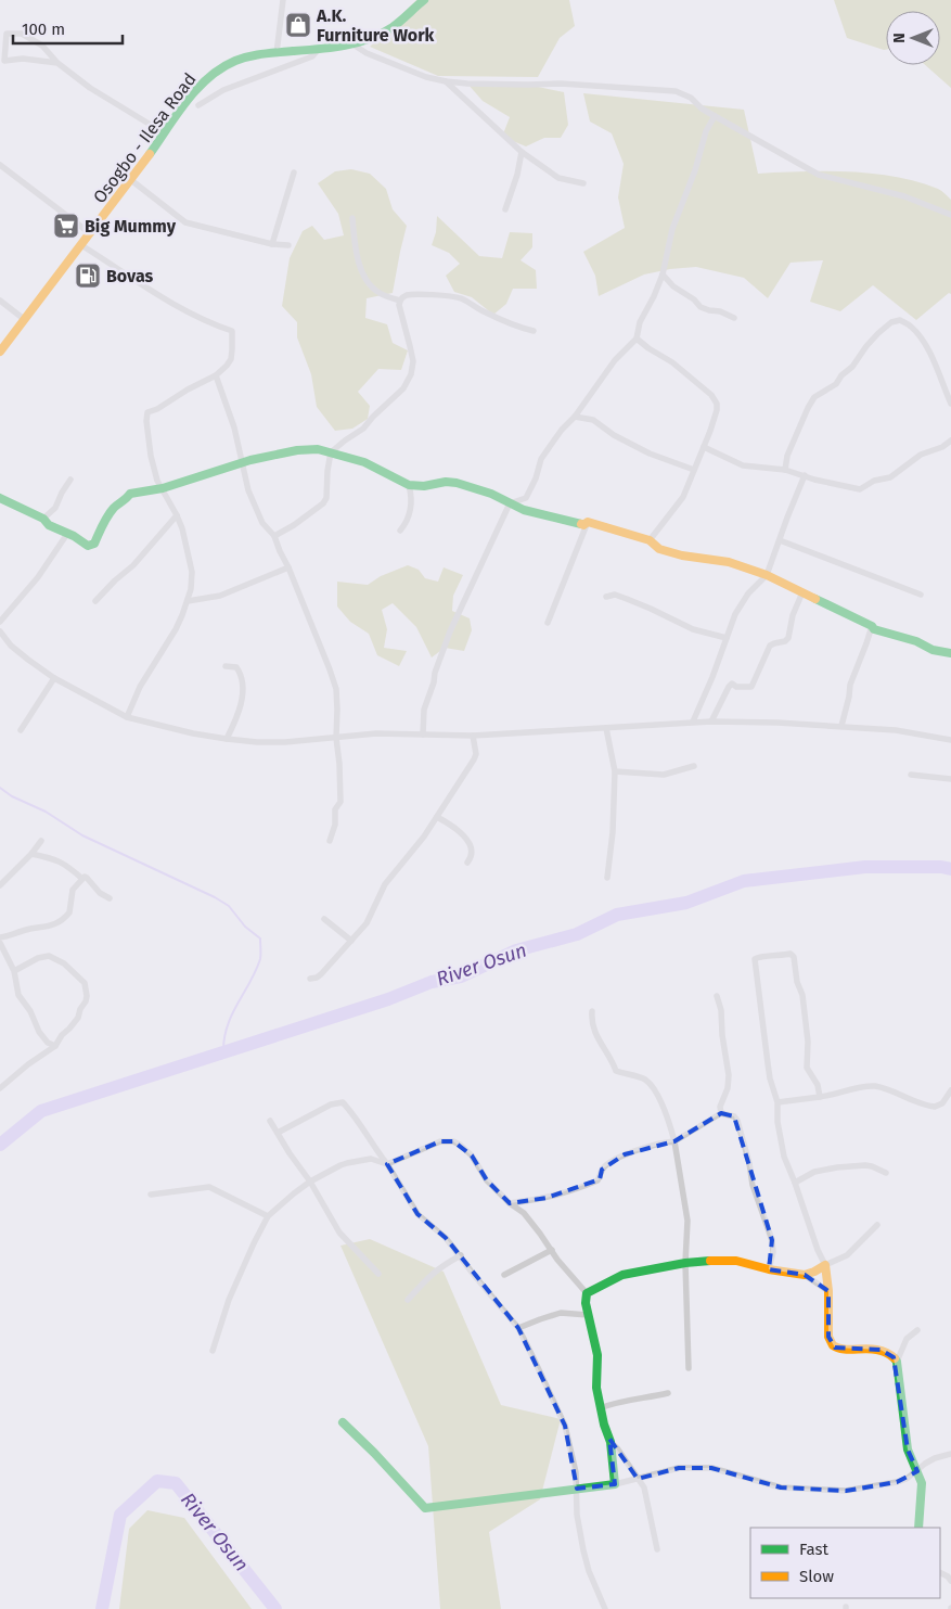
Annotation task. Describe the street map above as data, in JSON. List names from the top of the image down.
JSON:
{
  "streets": {
    "street": ["Osogbo - Ilesa Road"]
  },
  "water": ["River Osun"],
  "places": {
    "shop": ["A.K. Furniture Work"],
    "supermarket": ["Big Mummy"],
    "fuel station": ["Bovas"]
  },
  "legend": ["Fast", "Slow"],
  "scale_bar": "100 m",
  "north": "left"
}
